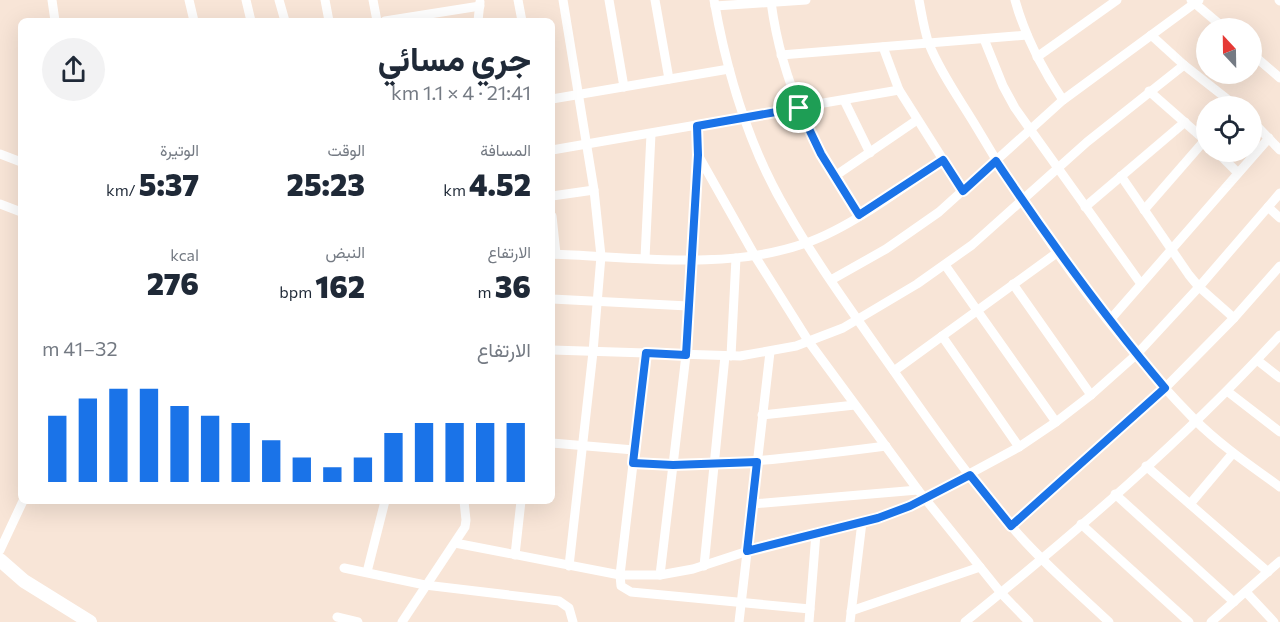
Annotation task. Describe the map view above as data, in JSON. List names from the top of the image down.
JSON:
{
  "north": "top",
  "page": {
    "heading": ["جري مسائي", "21:41 · 4 × 1.1 km"],
    "stats": [
      ["المسافة", "4.52 km"],
      ["الوقت", "25:23"],
      ["الوتيرة", "5:37 /km"],
      ["الارتفاع", "36 m"],
      ["النبض", "162 bpm"],
      ["kcal", "276"]
    ],
    "chart": ["الارتفاع", "32–41 m"]
  }
}
